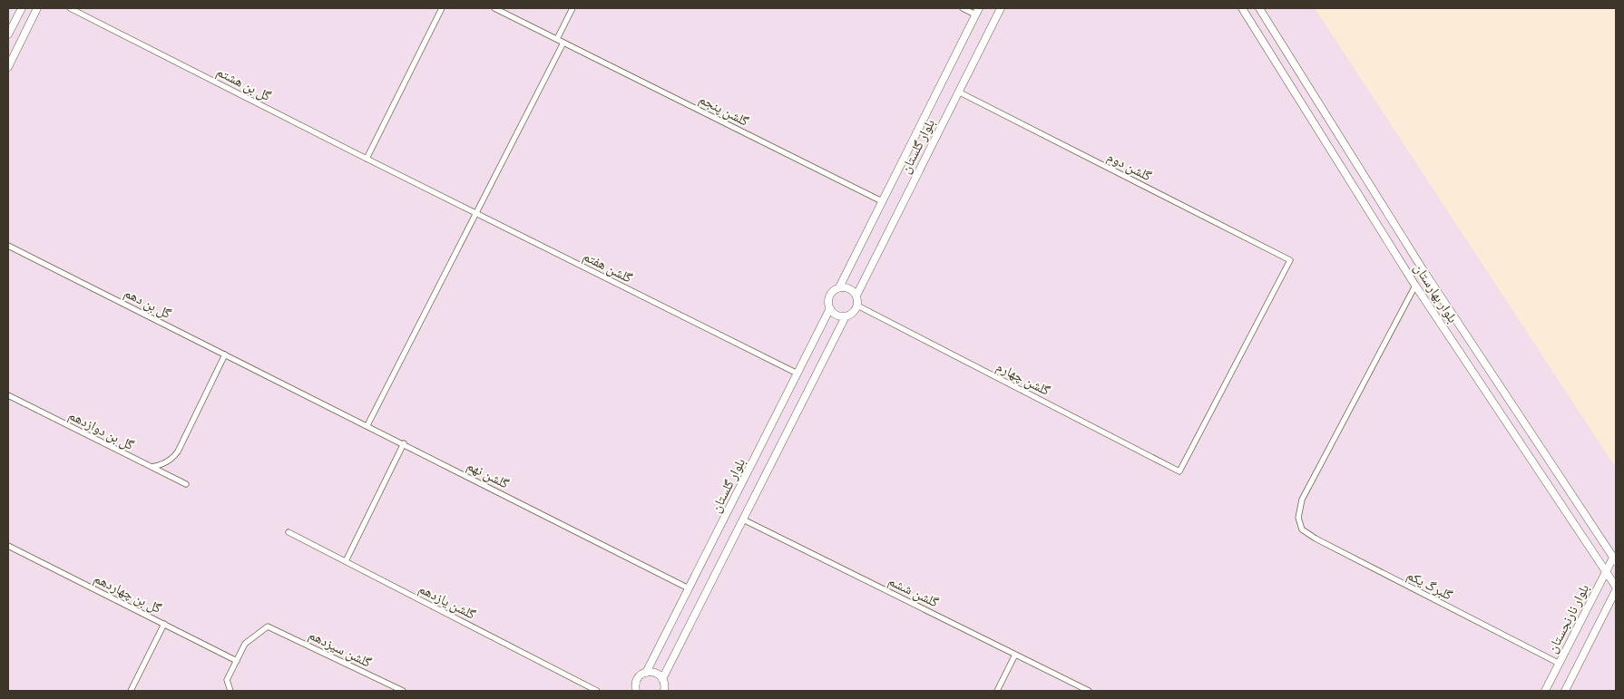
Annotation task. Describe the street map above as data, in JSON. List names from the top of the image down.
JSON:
{
  "streets": {
    "street": [
      "گل بن هشتم",
      "گلشن پنجم",
      "بلوار گلستان",
      "گلشن دوم",
      "گلشن هفتم",
      "بلوار بهارستان",
      "گل بن دهم",
      "گلشن چهارم",
      "گل بن دوازدهم",
      "گلشن نهم",
      "گلبرگ یکم",
      "گلشن ششم",
      "گل بن چهاردهم",
      "گلشن یازدهم",
      "بلوار نارنجستان",
      "گلشن سیزدهم"
    ]
  },
  "crossings": [
    ["گل بن هشتم", "گلشن هفتم"],
    ["گلشن پنجم", "بلوار گلستان"],
    ["بلوار گلستان", "گلشن دوم"],
    ["بلوار گلستان", "گلشن هفتم"],
    ["بلوار گلستان", "گلشن چهارم"],
    ["بلوار گلستان", "گلشن نهم"],
    ["گلشن دوم", "گلشن چهارم"],
    ["بلوار بهارستان", "گلبرگ یکم"],
    ["بلوار بهارستان", "بلوار نارنجستان"],
    ["گل بن دهم", "گلشن نهم"],
    ["گلبرگ یکم", "بلوار نارنجستان"],
    ["گل بن چهاردهم", "گلشن سیزدهم"]
  ]
}
